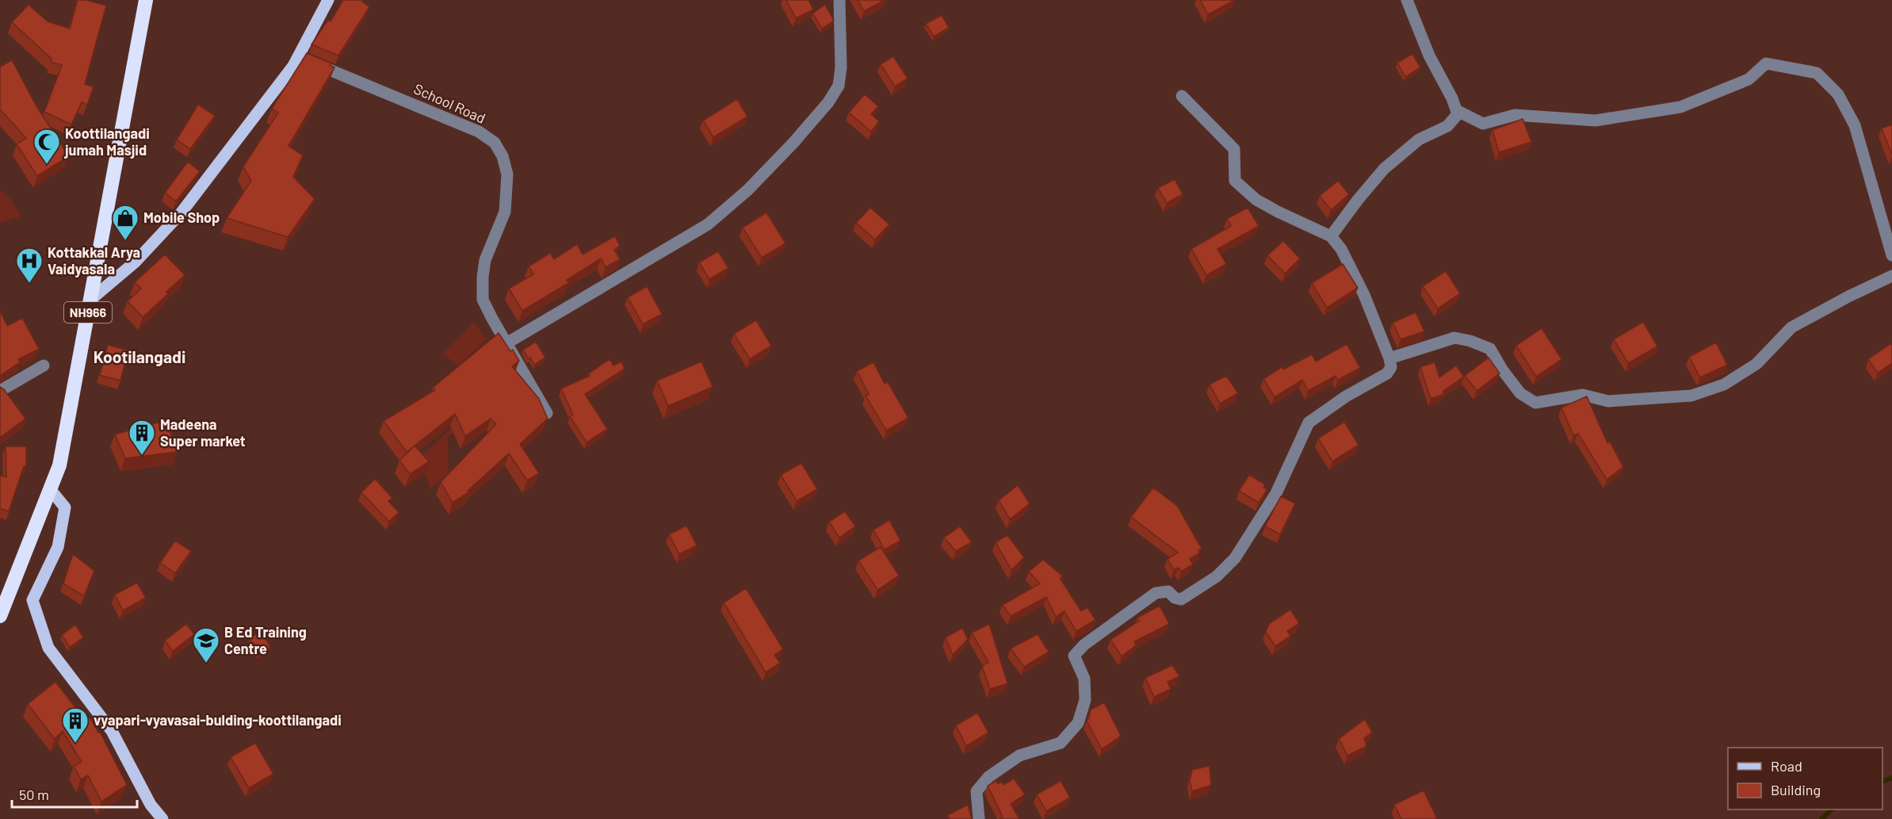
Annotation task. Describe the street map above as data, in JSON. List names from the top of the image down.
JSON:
{
  "streets": {
    "highway": ["NH966"],
    "street": ["School Road"]
  },
  "districts": ["Kootilangadi"],
  "places": {
    "mosque": ["Koottilangadi jumah Masjid"],
    "shop": ["Mobile Shop"],
    "hospital": ["Kottakkal Arya Vaidyasala"],
    "building": ["Madeena Super market", "vyapari-vyavasai-bulding-koottilangadi"],
    "school or university": ["B Ed Training Centre"]
  },
  "legend": ["Road", "Building"],
  "scale_bar": "50 m"
}
